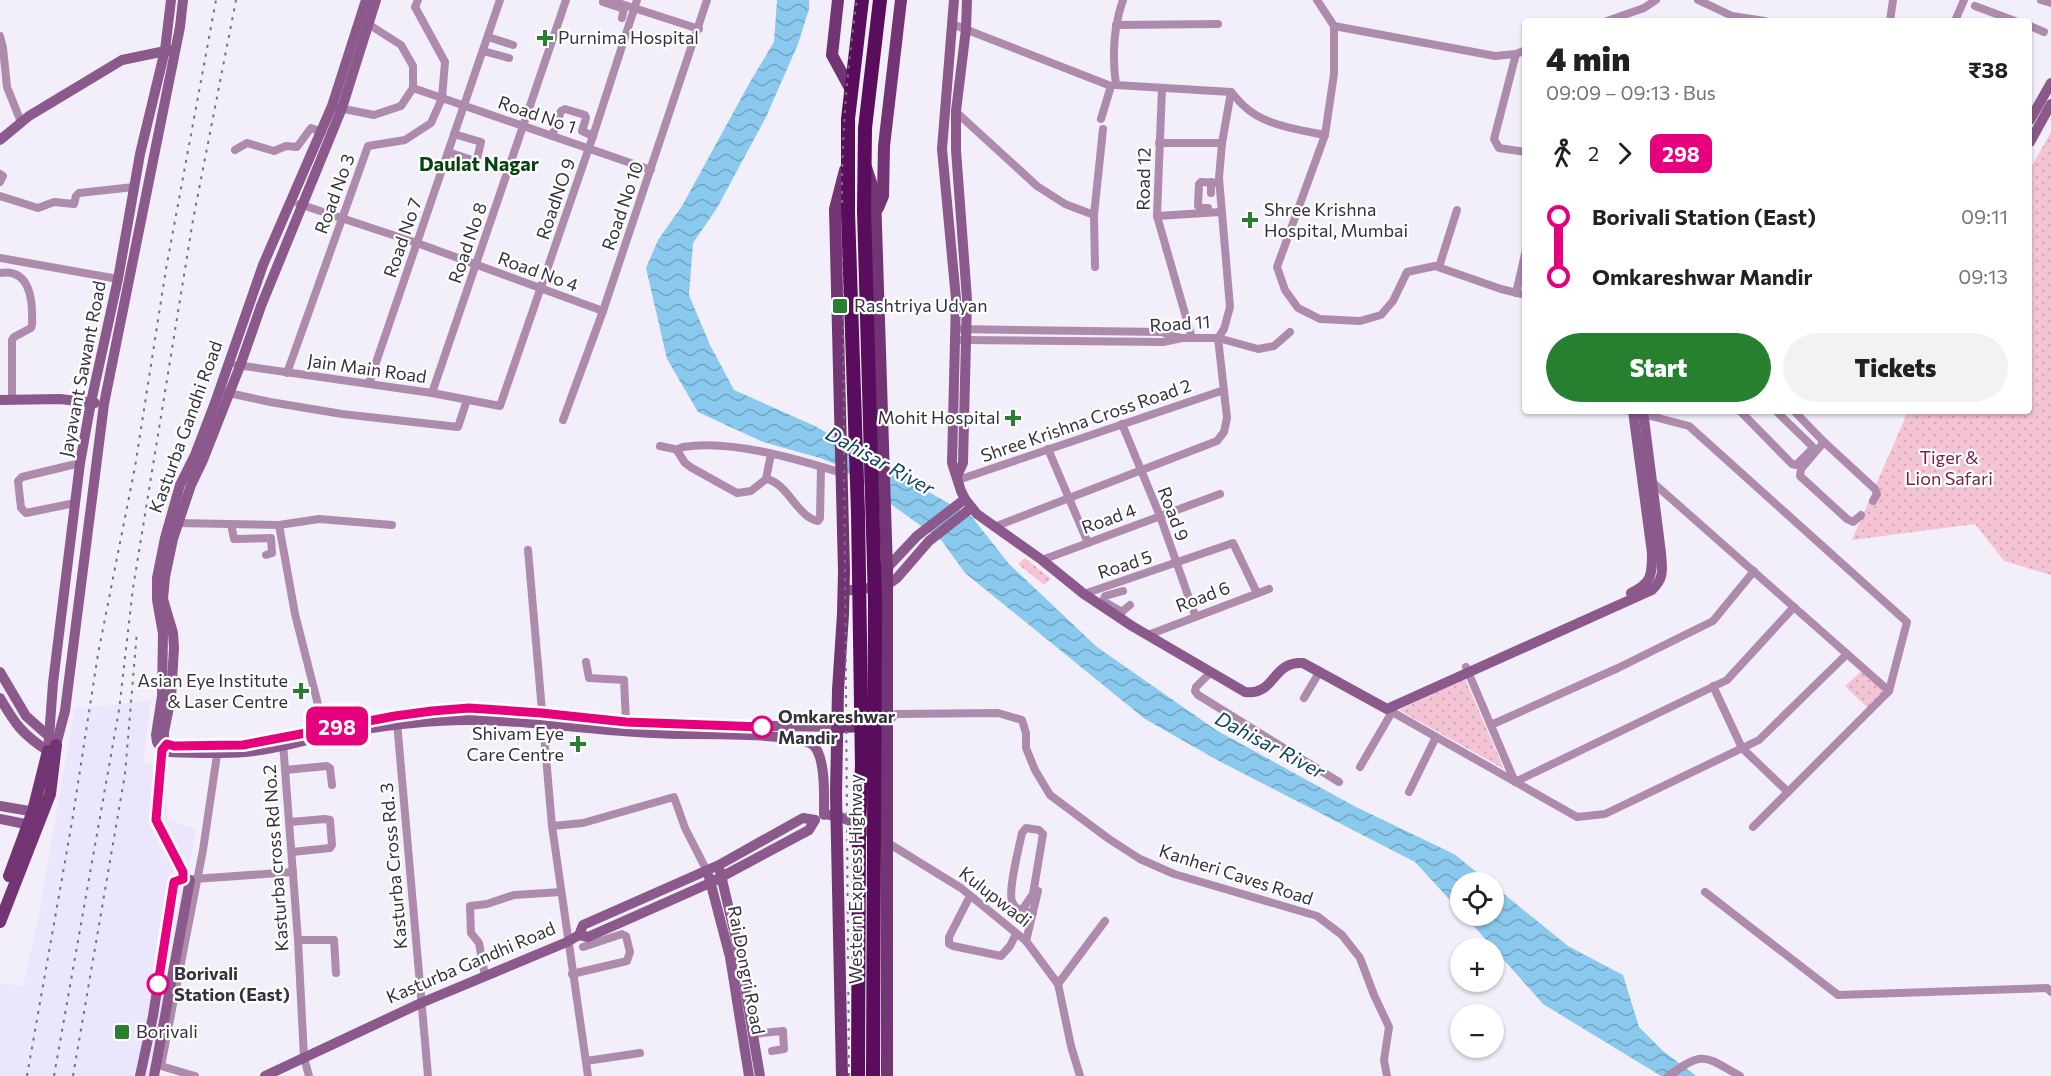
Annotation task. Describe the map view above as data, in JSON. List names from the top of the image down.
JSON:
{
  "streets": {
    "highway": ["Western Express Highway"],
    "street": [
      "Road No 1",
      "Road 12",
      "Road No 3",
      "RoadNO 9",
      "Road No 10",
      "Road No 7",
      "Road No 8",
      "Road No 4",
      "Road 11",
      "Jayavant Sawant Road",
      "Jain Main Road",
      "Shree Krishna Cross Road 2",
      "Kasturba Gandhi Road",
      "Road 9",
      "Road 4",
      "Road 5",
      "Road 6",
      "Kasturba cross Rd No.2",
      "Kasturba Cross Rd. 3",
      "Kanheri Caves Road",
      "Kulupwadi",
      "Rai Dongri Road"
    ]
  },
  "crossings": [
    ["Road No 1", "Road No 3"],
    ["Road No 1", "RoadNO 9"],
    ["Road No 1", "Road No 10"],
    ["Road No 1", "Road No 7"],
    ["Road No 1", "Road No 8"],
    ["Road 12", "Road 11"],
    ["Road No 3", "Road No 4"],
    ["Road No 3", "Jain Main Road"],
    ["RoadNO 9", "Road No 4"],
    ["RoadNO 9", "Jain Main Road"],
    ["Road No 10", "Road No 4"],
    ["Road No 7", "Road No 4"],
    ["Road No 7", "Jain Main Road"],
    ["Road No 8", "Road No 4"],
    ["Road No 8", "Jain Main Road"],
    ["Road No 4", "Kasturba Gandhi Road"],
    ["Jain Main Road", "Kasturba Gandhi Road"],
    ["Shree Krishna Cross Road 2", "Road 9"],
    ["Kasturba Gandhi Road", "Kasturba cross Rd No.2"],
    ["Kasturba Gandhi Road", "Kasturba Cross Rd. 3"],
    ["Kasturba Gandhi Road", "Kulupwadi"],
    ["Kasturba Gandhi Road", "Rai Dongri Road"],
    ["Road 9", "Road 4"],
    ["Road 9", "Road 5"],
    ["Road 9", "Road 6"],
    ["Road 5", "Road 6"]
  ],
  "districts": ["Daulat Nagar"],
  "water": ["Dahisar River"],
  "parks": ["Tiger & Lion Safari"],
  "places": {
    "health": [
      "Purnima Hospital",
      "Shree Krishna Hospital, Mumbai",
      "Mohit Hospital",
      "Asian Eye Institute & Laser Centre",
      "Shivam Eye Care Centre"
    ],
    "transit": ["Rashtriya Udyan", "Borivali"],
    "other": ["Omkareshwar Mandir", "Borivali Station (East)"]
  },
  "lines": ["bus line 298"],
  "page": {
    "on_map": "298",
    "heading": ["4 min", "09:09 – 09:13 · Bus", "₹38"],
    "legs": ["2", "298"],
    "list": [
      {
        "name": "Borivali Station (East)",
        "value": "09:11"
      },
      {
        "name": "Omkareshwar Mandir",
        "value": "09:13"
      }
    ],
    "buttons": ["Start", "Tickets"],
    "map_buttons": ["+", "−"]
  }
}
